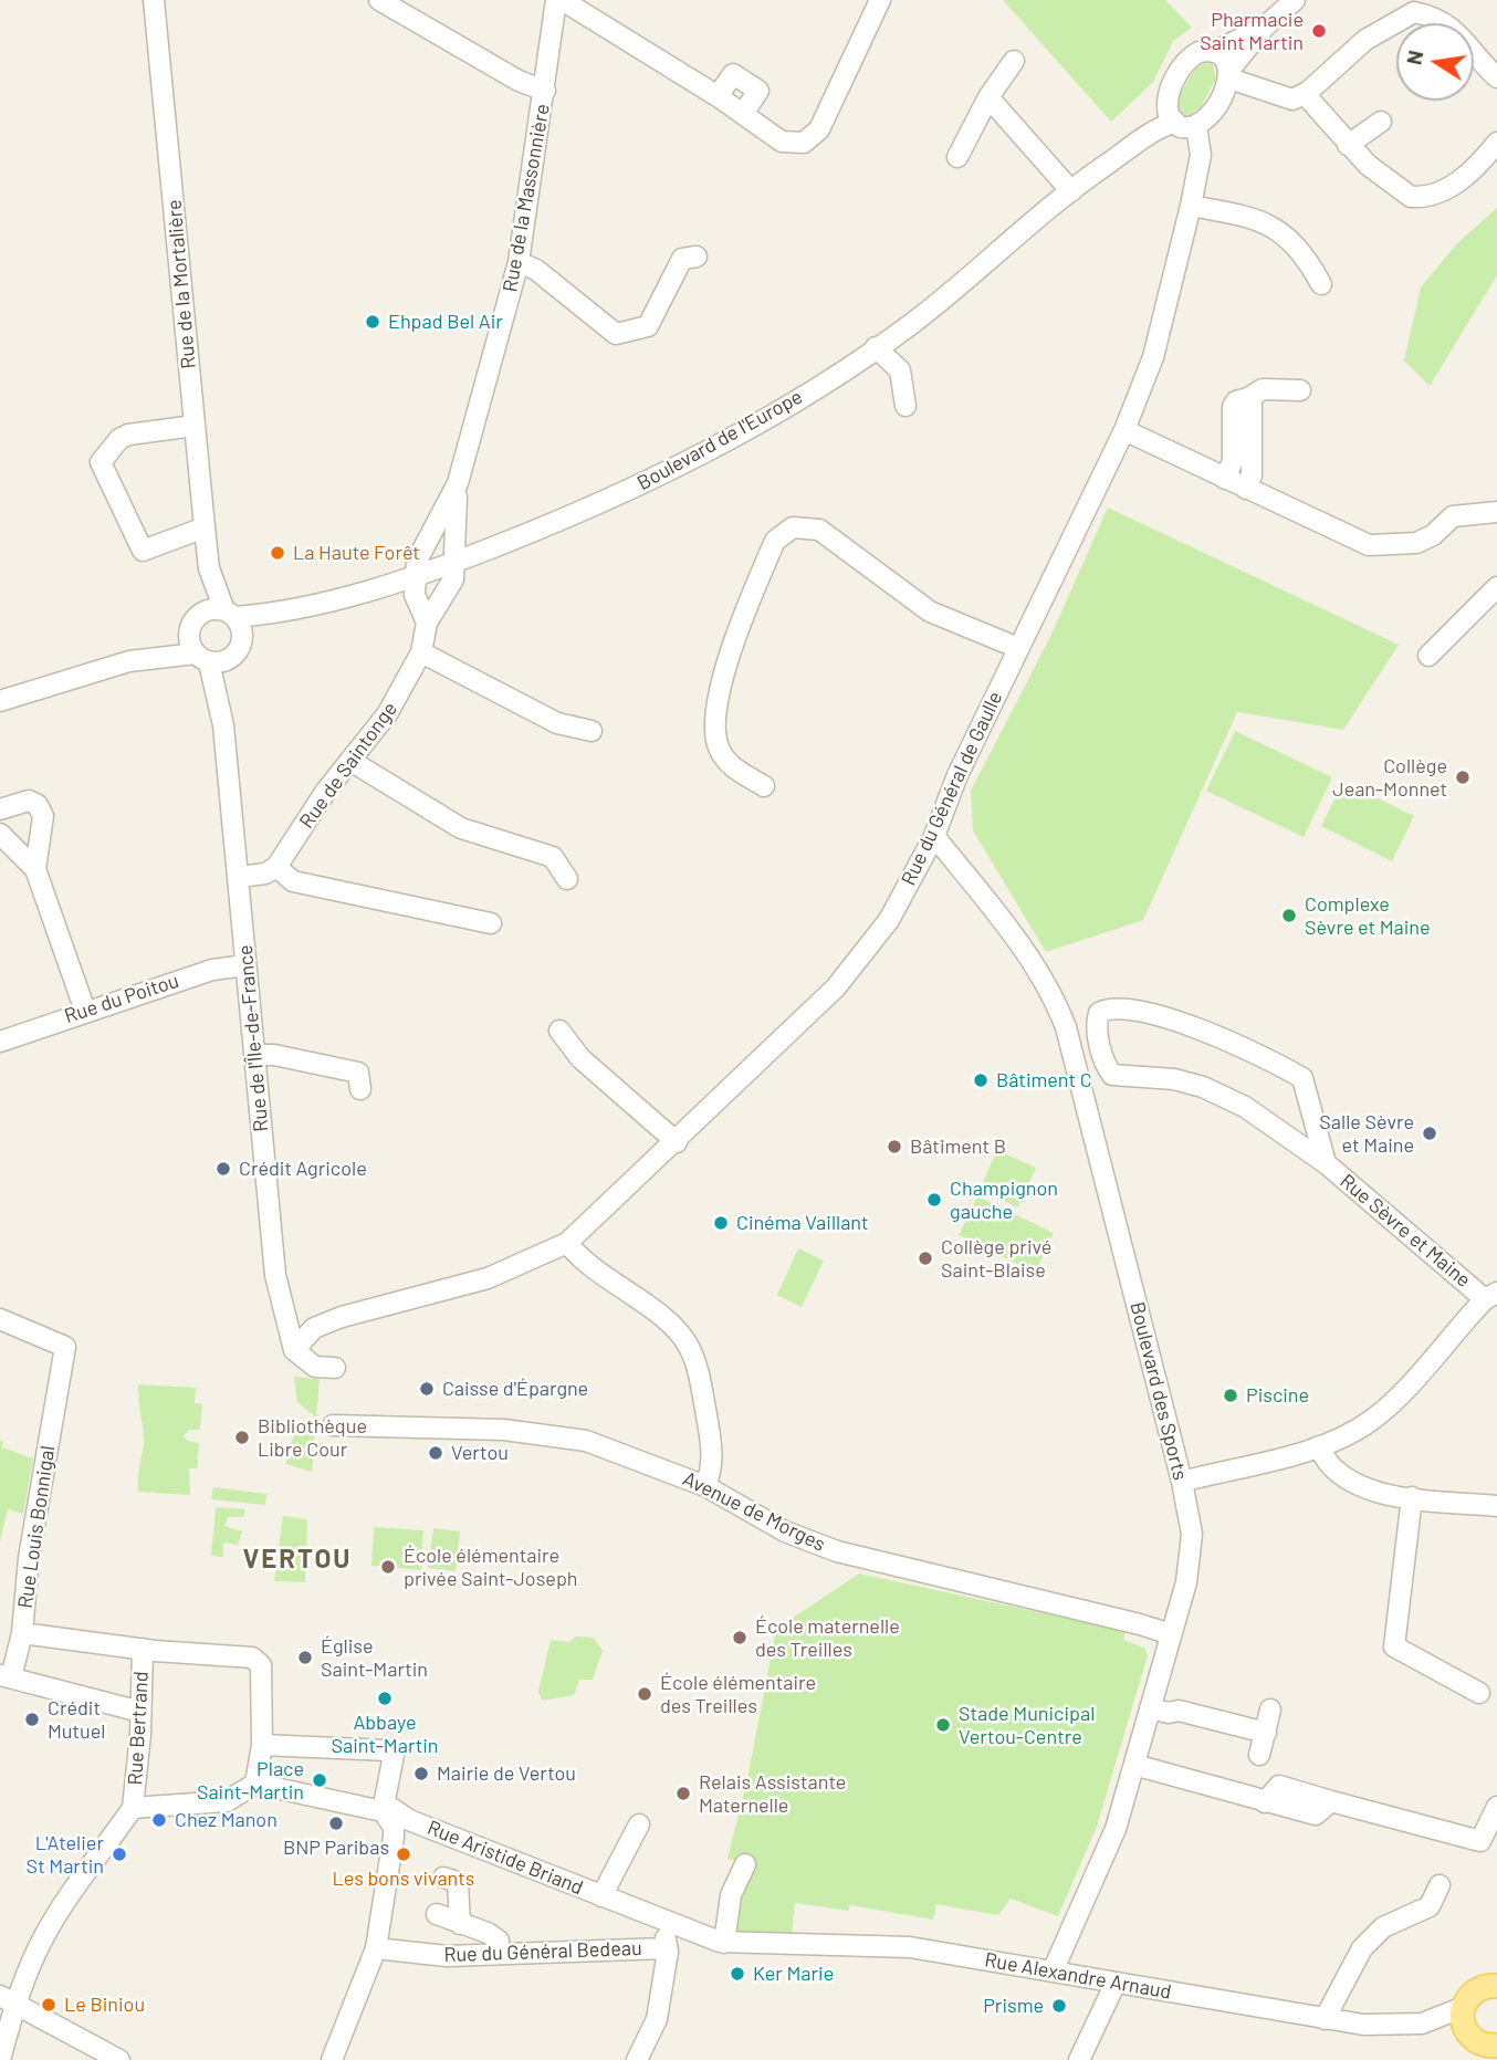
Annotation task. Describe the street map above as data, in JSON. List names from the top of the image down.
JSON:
{
  "streets": {
    "street": [
      "Rue de la Massonnière",
      "Rue de la Mortalière",
      "Boulevard de l'Europe",
      "Rue de Saintonge",
      "Rue du Général de Gaulle",
      "Rue du Poitou",
      "Rue de l'Île-de-France",
      "Rue Sèvre et Maine",
      "Boulevard des Sports",
      "Avenue de Morges",
      "Rue Louis Bonnigal",
      "Rue Bertrand",
      "Rue Aristide Briand",
      "Rue du Général Bedeau",
      "Rue Alexandre Arnaud"
    ]
  },
  "crossings": [
    ["Rue de la Massonnière", "Boulevard de l'Europe"],
    ["Rue de la Massonnière", "Rue de Saintonge"],
    ["Rue de la Mortalière", "Boulevard de l'Europe"],
    ["Rue de la Mortalière", "Rue de l'Île-de-France"],
    ["Boulevard de l'Europe", "Rue de Saintonge"],
    ["Boulevard de l'Europe", "Rue du Général de Gaulle"],
    ["Boulevard de l'Europe", "Rue de l'Île-de-France"],
    ["Rue du Général de Gaulle", "Rue de l'Île-de-France"],
    ["Rue du Général de Gaulle", "Boulevard des Sports"],
    ["Rue du Poitou", "Rue de l'Île-de-France"],
    ["Rue Sèvre et Maine", "Boulevard des Sports"],
    ["Boulevard des Sports", "Avenue de Morges"],
    ["Boulevard des Sports", "Rue Alexandre Arnaud"],
    ["Rue Louis Bonnigal", "Rue Bertrand"],
    ["Rue Aristide Briand", "Rue Alexandre Arnaud"]
  ],
  "districts": ["VERTOU"],
  "places": [
    "Pharmacie Saint Martin",
    "Ehpad Bel Air",
    "La Haute Forêt",
    "Collège Jean-Monnet",
    "Complexe Sèvre et Maine",
    "Bâtiment C",
    "Salle Sèvre et Maine",
    "Bâtiment B",
    "Crédit Agricole",
    "Champignon gauche",
    "Cinéma Vaillant",
    "Collège privé Saint-Blaise",
    "Caisse d'Épargne",
    "Piscine",
    "Bibliothèque Libre Cour",
    "Vertou",
    "École élémentaire privée Saint-Joseph",
    "École maternelle des Treilles",
    "Église Saint-Martin",
    "École élémentaire des Treilles",
    "Abbaye Saint-Martin",
    "Crédit Mutuel",
    "Stade Municipal Vertou-Centre",
    "Mairie de Vertou",
    "Place Saint-Martin",
    "Relais Assistante Maternelle",
    "Chez Manon",
    "BNP Paribas",
    "L'Atelier St Martin",
    "Les bons vivants",
    "Ker Marie",
    "Le Biniou",
    "Prisme"
  ],
  "north": "left"
}
